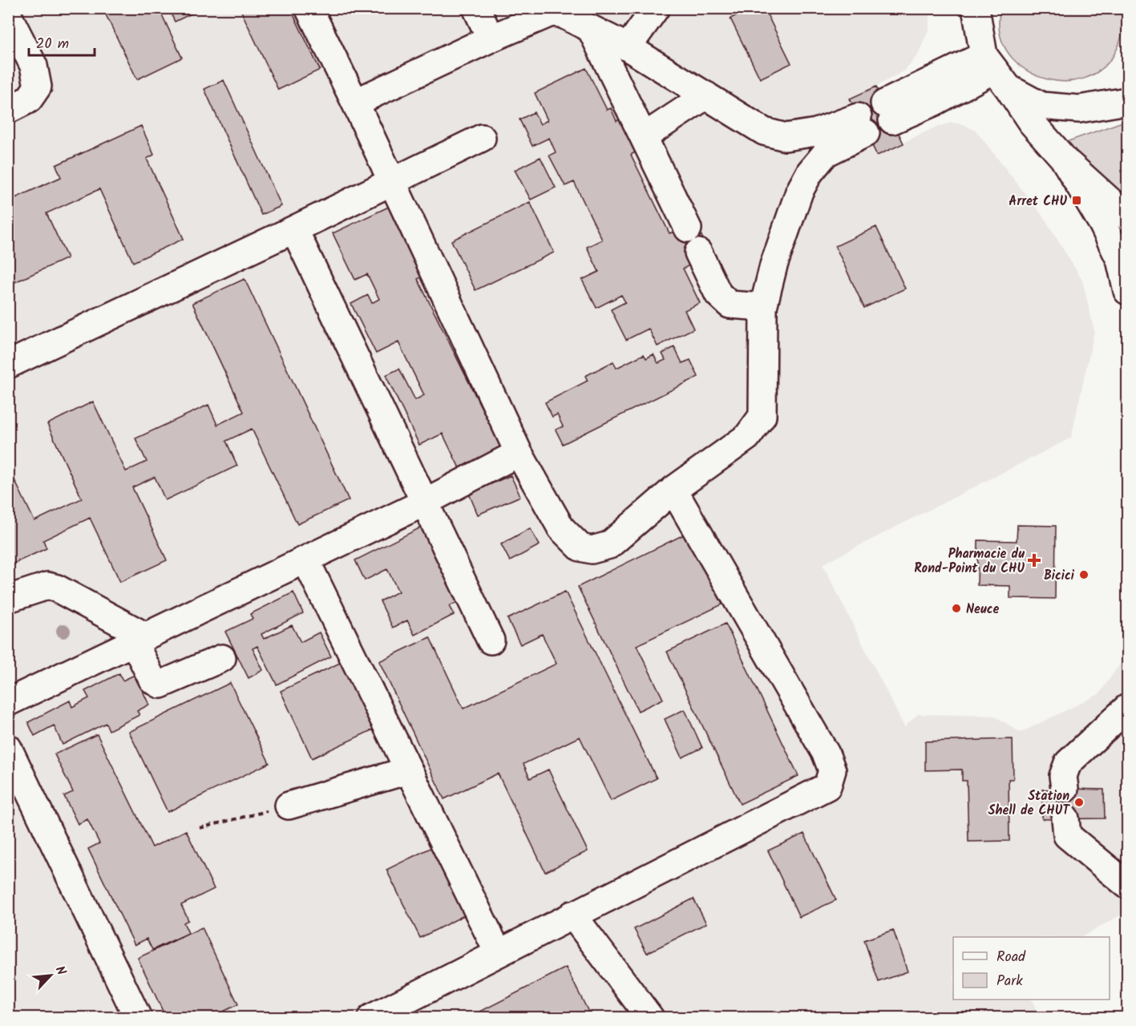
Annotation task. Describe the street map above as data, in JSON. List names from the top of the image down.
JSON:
{
  "places": {
    "transit": ["Arret CHU"],
    "health": ["Pharmacie du Rond-Point du CHU"],
    "other": ["Bicici", "Neuce", "Station Shell de CHUT"]
  },
  "legend": ["Road", "Park"],
  "scale_bar": "20 m",
  "north": "top right"
}
